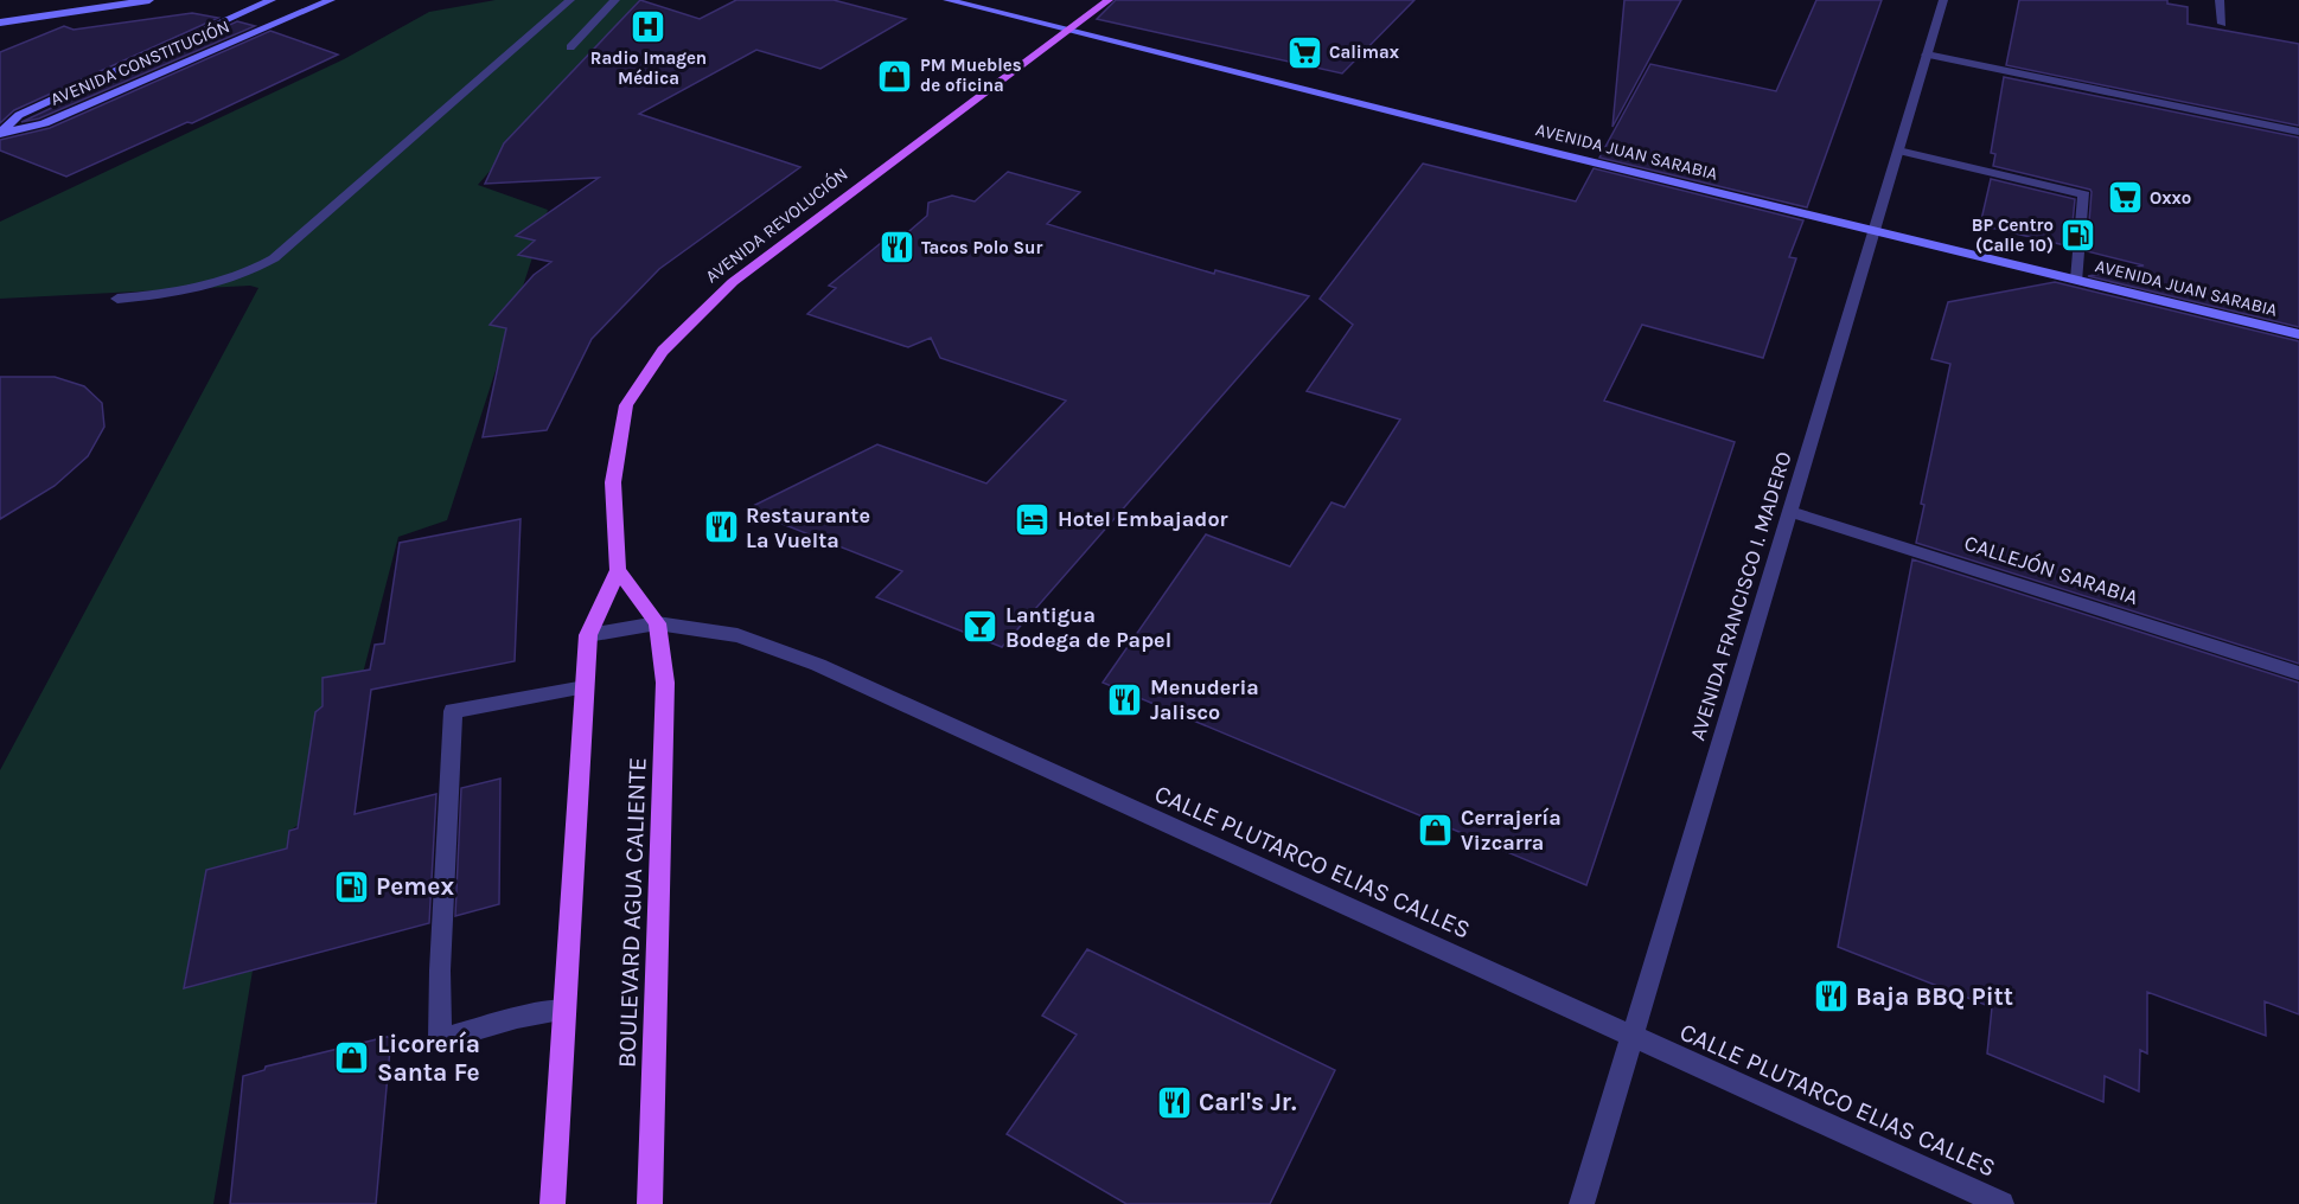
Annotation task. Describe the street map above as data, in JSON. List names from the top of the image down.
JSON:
{
  "streets": {
    "main road": [
      "AVENIDA CONSTITUCIÓN",
      "AVENIDA JUAN SARABIA",
      "AVENIDA REVOLUCIÓN",
      "BOULEVARD AGUA CALIENTE"
    ],
    "street": ["CALLEJÓN SARABIA", "AVENIDA FRANCISCO I. MADERO", "CALLE PLUTARCO ELIAS CALLES"]
  },
  "crossings": [
    ["AVENIDA JUAN SARABIA", "AVENIDA REVOLUCIÓN"],
    ["AVENIDA JUAN SARABIA", "AVENIDA FRANCISCO I. MADERO"],
    ["AVENIDA REVOLUCIÓN", "CALLE PLUTARCO ELIAS CALLES"],
    ["CALLEJÓN SARABIA", "AVENIDA FRANCISCO I. MADERO"],
    ["AVENIDA FRANCISCO I. MADERO", "CALLE PLUTARCO ELIAS CALLES"],
    ["CALLE PLUTARCO ELIAS CALLES", "BOULEVARD AGUA CALIENTE"]
  ],
  "places": {
    "hospital": ["Radio Imagen Médica"],
    "supermarket": ["Calimax", "Oxxo"],
    "shop": ["PM Muebles de oficina", "Cerrajería Vizcarra", "Licorería Santa Fe"],
    "fuel station": ["BP Centro (Calle 10)", "Pemex"],
    "restaurant": [
      "Tacos Polo Sur",
      "Restaurante La Vuelta",
      "Menuderia Jalisco",
      "Baja BBQ Pitt",
      "Carl's Jr."
    ],
    "hotel": ["Hotel Embajador"],
    "bar": ["Lantigua Bodega de Papel"]
  }
}
